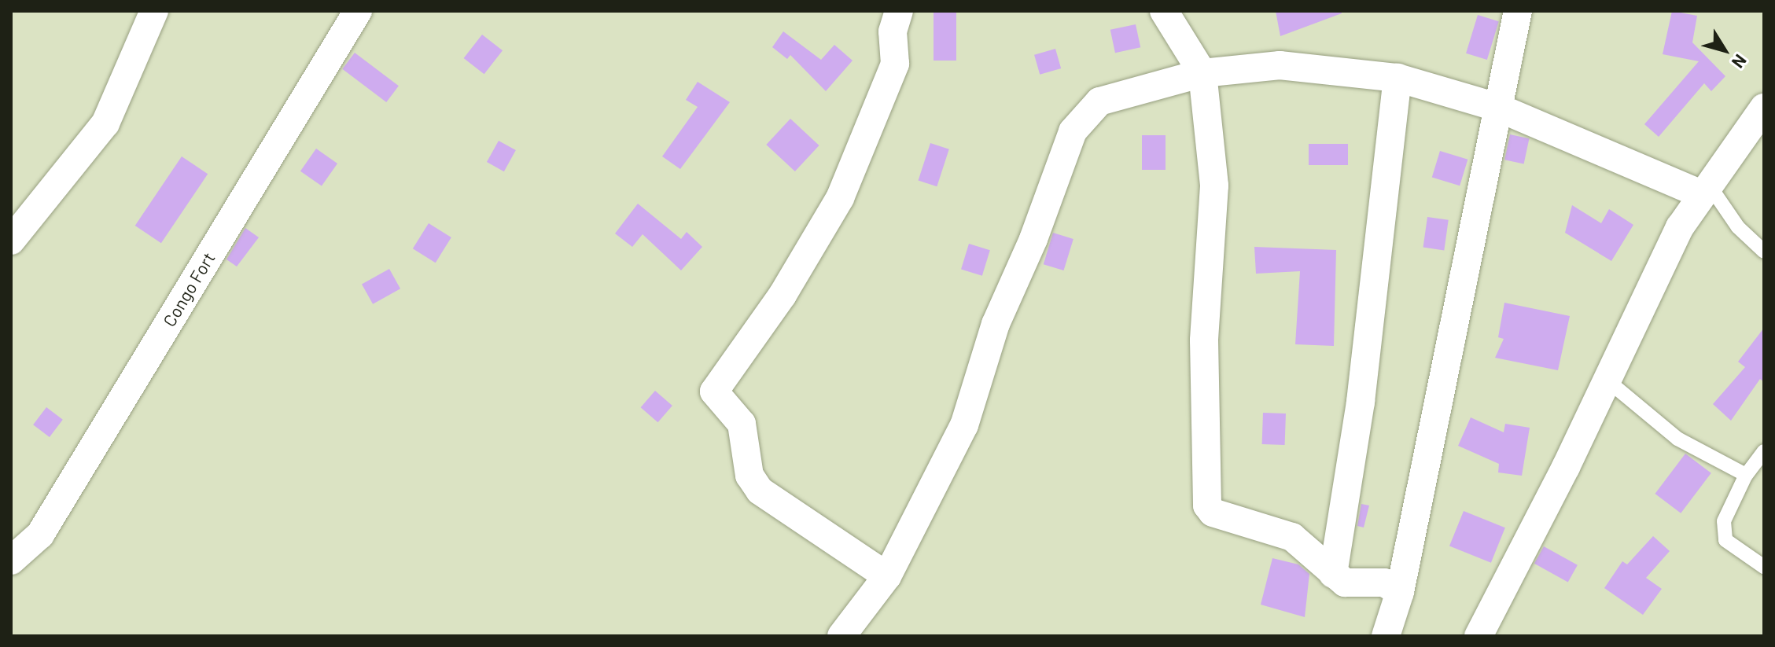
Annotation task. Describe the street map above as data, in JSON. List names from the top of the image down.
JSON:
{
  "streets": {
    "street": ["Congo Fort"]
  },
  "north": "bottom right"
}
